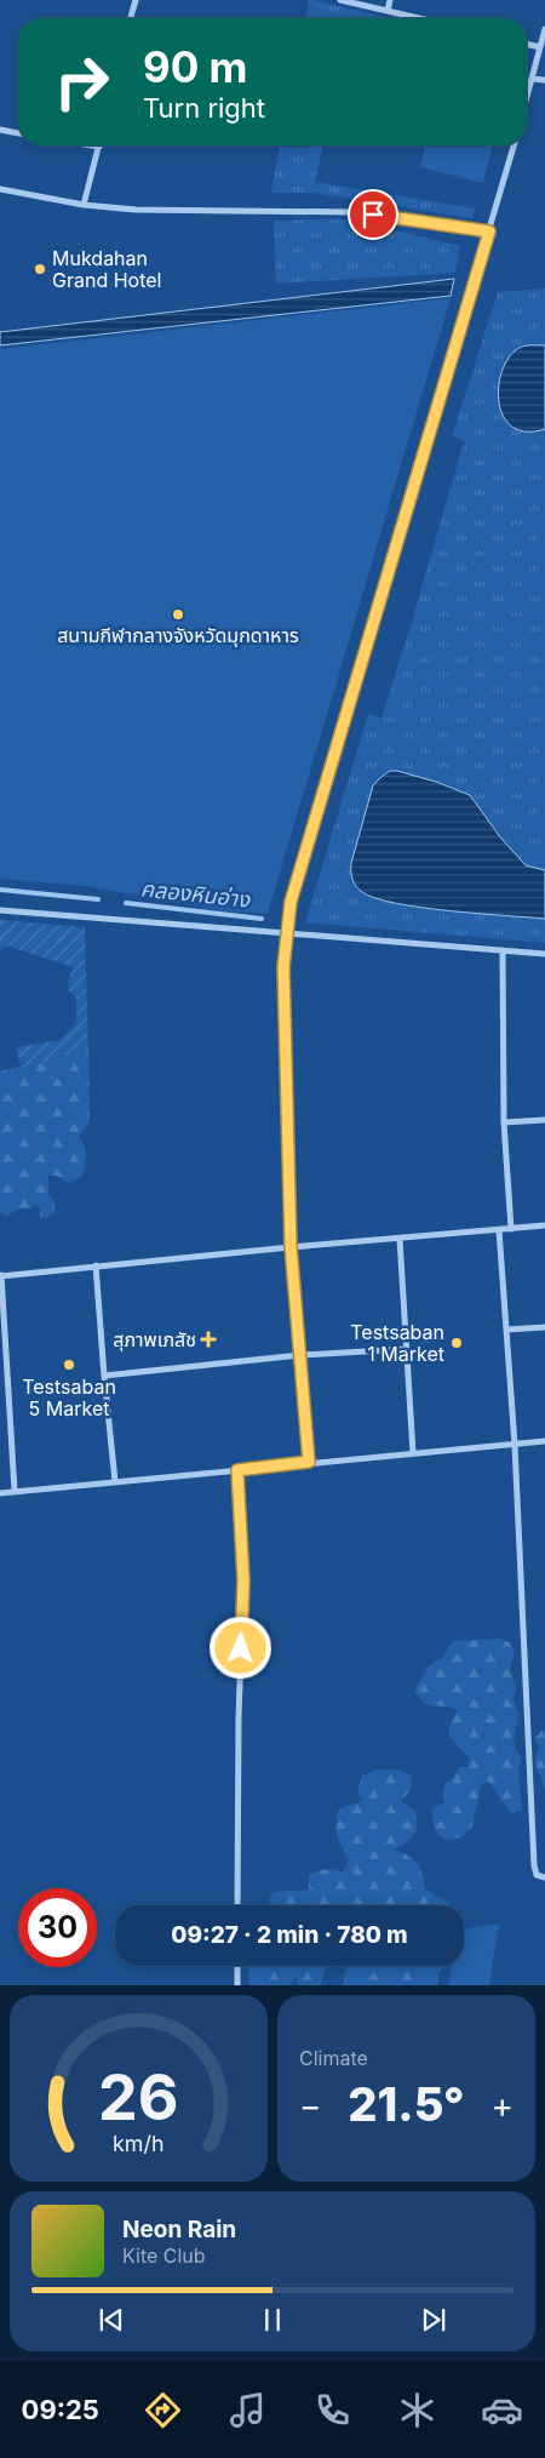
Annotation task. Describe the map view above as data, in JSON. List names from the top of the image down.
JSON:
{
  "water": ["คลองหินอ่าง"],
  "places": {
    "other": [
      "Mukdahan Grand Hotel",
      "สนามกีฬากลางจังหวัดมุกดาหาร",
      "Testsaban 1 Market",
      "Testsaban 5 Market"
    ],
    "health": ["สุภาพเภสัช"]
  },
  "page": {
    "turn": ["90 m", "Turn right"],
    "limit": "30",
    "trip": "09:27 · 2 min · 780 m",
    "tile": "Climate",
    "heat": ["−", "21.5°", "+"],
    "song": ["Neon Rain", "Kite Club"],
    "tabs": "09:25",
    "gauge": ["26", "km/h"]
  }
}
